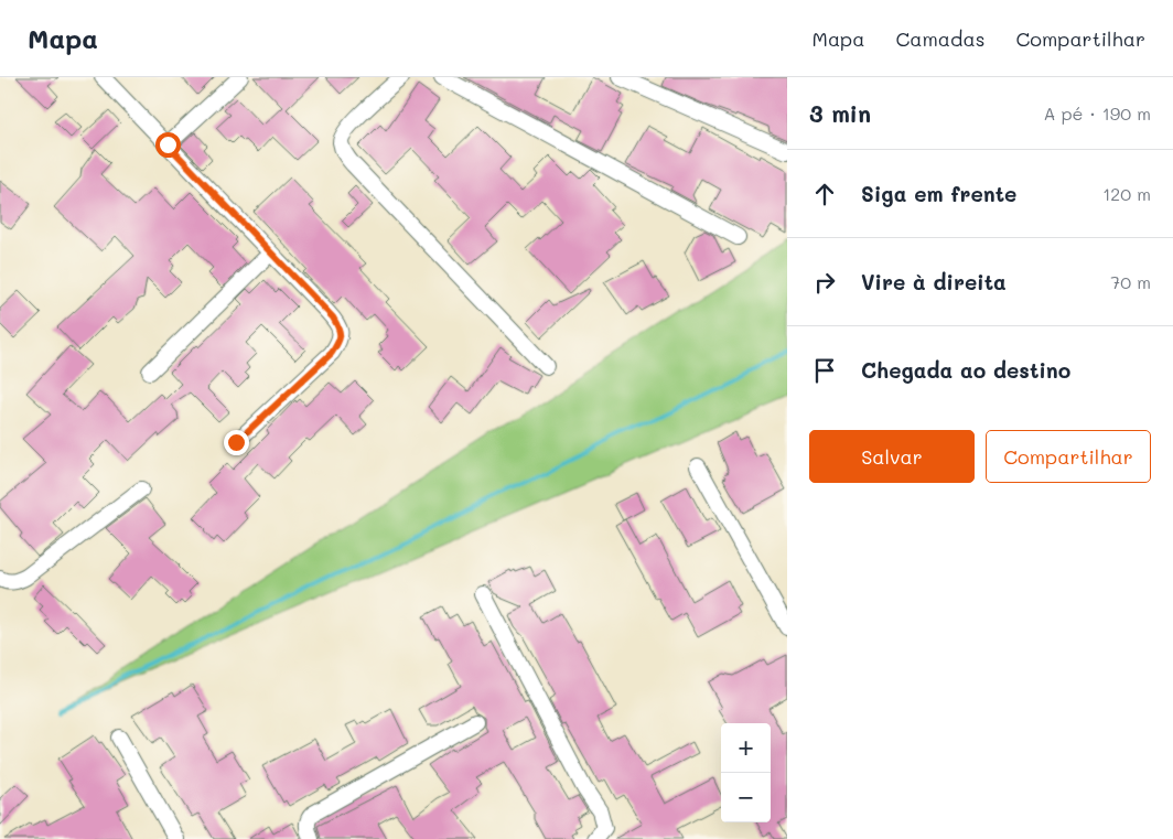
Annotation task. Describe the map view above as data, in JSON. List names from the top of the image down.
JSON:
{
  "page": {
    "header": "Mapa",
    "nav": ["Mapa", "Camadas", "Compartilhar"],
    "heading": ["3 min", "A pé · 190 m"],
    "list": [
      ["Siga em frente", "120 m"],
      ["Vire à direita", "70 m"],
      "Chegada ao destino"
    ],
    "buttons": ["Salvar", "Compartilhar"],
    "map_buttons": ["+", "−"]
  }
}
